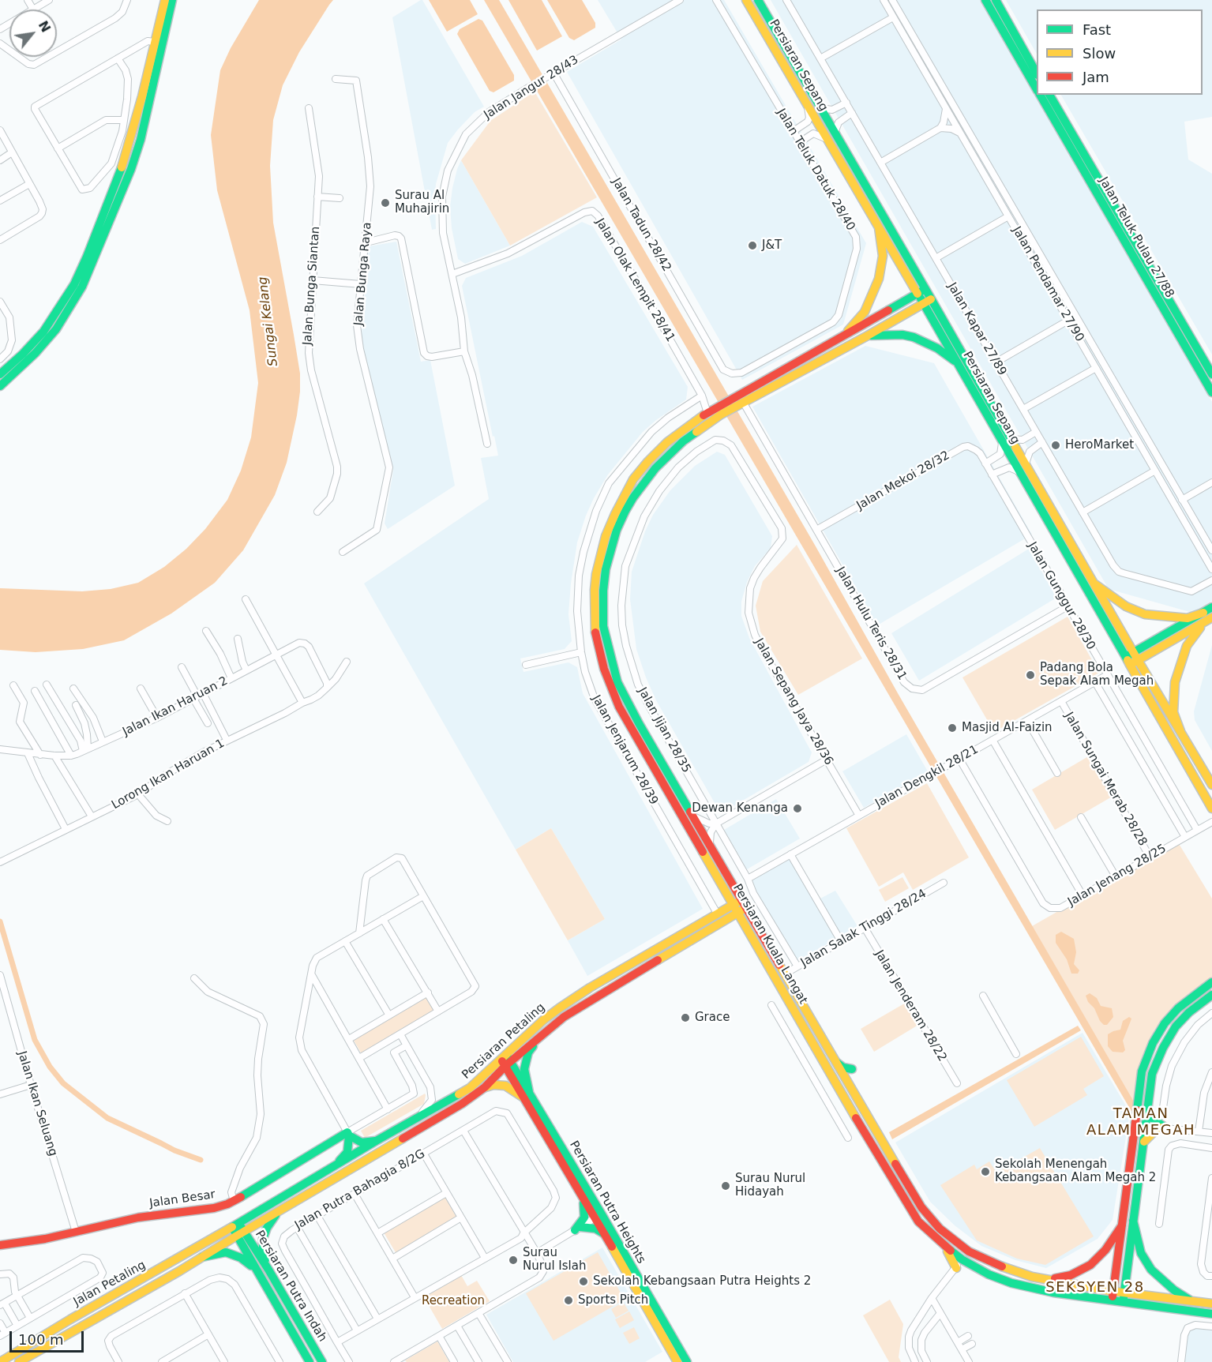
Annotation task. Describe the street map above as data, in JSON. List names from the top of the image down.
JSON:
{
  "streets": {
    "main road": [
      "Persiaran Sepang",
      "Jalan Teluk Pulau 27/88",
      "Persiaran Kuala Langat",
      "Persiaran Petaling",
      "Jalan Besar",
      "Persiaran Putra Heights",
      "Jalan Petaling",
      "Persiaran Putra Indah"
    ],
    "street": [
      "Jalan Jangur 28/43",
      "Jalan Teluk Datuk 28/40",
      "Jalan Tadun 28/42",
      "Jalan Bunga Raya",
      "Jalan Olak Lempit 28/41",
      "Jalan Pendamar 27/90",
      "Jalan Bunga Siantan",
      "Jalan Kapar 27/89",
      "Jalan Mekoi 28/32",
      "Jalan Gunggur 28/30",
      "Jalan Hulu Teris 28/31",
      "Jalan Sepang Jaya 28/36",
      "Jalan Ikan Haruan 2",
      "Jalan Jijan 28/35",
      "Jalan Jenjarum 28/39",
      "Lorong Ikan Haruan 1",
      "Jalan Dengkil 28/21",
      "Jalan Sungai Merab 28/28",
      "Jalan Jenang 28/25",
      "Jalan Salak Tinggi 28/24",
      "Jalan Jenderam 28/22",
      "Jalan Ikan Seluang",
      "Jalan Putra Bahagia 8/2G"
    ]
  },
  "crossings": [
    ["Jalan Jangur 28/43", "Jalan Tadun 28/42"],
    ["Jalan Jangur 28/43", "Jalan Olak Lempit 28/41"],
    ["Jalan Teluk Datuk 28/40", "Jalan Tadun 28/42"],
    ["Jalan Olak Lempit 28/41", "Jalan Jenjarum 28/39"],
    ["Jalan Olak Lempit 28/41", "Persiaran Kuala Langat"],
    ["Jalan Mekoi 28/32", "Jalan Gunggur 28/30"],
    ["Jalan Mekoi 28/32", "Jalan Hulu Teris 28/31"],
    ["Jalan Gunggur 28/30", "Jalan Hulu Teris 28/31"],
    ["Jalan Gunggur 28/30", "Jalan Dengkil 28/21"],
    ["Jalan Gunggur 28/30", "Jalan Jenang 28/25"],
    ["Jalan Sepang Jaya 28/36", "Jalan Jijan 28/35"],
    ["Jalan Sepang Jaya 28/36", "Jalan Dengkil 28/21"],
    ["Jalan Ikan Haruan 2", "Lorong Ikan Haruan 1"],
    ["Jalan Jijan 28/35", "Jalan Dengkil 28/21"],
    ["Jalan Dengkil 28/21", "Jalan Sungai Merab 28/28"],
    ["Jalan Dengkil 28/21", "Jalan Jenang 28/25"],
    ["Jalan Sungai Merab 28/28", "Jalan Jenang 28/25"],
    ["Jalan Salak Tinggi 28/24", "Persiaran Kuala Langat"],
    ["Jalan Salak Tinggi 28/24", "Jalan Jenderam 28/22"],
    ["Persiaran Kuala Langat", "Persiaran Petaling"],
    ["Persiaran Petaling", "Persiaran Putra Heights"],
    ["Persiaran Petaling", "Jalan Petaling"],
    ["Persiaran Petaling", "Persiaran Putra Indah"],
    ["Jalan Ikan Seluang", "Jalan Besar"],
    ["Jalan Petaling", "Persiaran Putra Indah"]
  ],
  "districts": ["TAMAN ALAM MEGAH", "SEKSYEN 28"],
  "water": ["Sungai Kelang"],
  "parks": ["Recreation"],
  "places": [
    "Surau Al Muhajirin",
    "J&T",
    "HeroMarket",
    "Padang Bola Sepak Alam Megah",
    "Masjid Al-Faizin",
    "Dewan Kenanga",
    "Grace",
    "Sekolah Menengah Kebangsaan Alam Megah 2",
    "Surau Nurul Hidayah",
    "Surau Nurul Islah",
    "Sekolah Kebangsaan Putra Heights 2",
    "Sports Pitch"
  ],
  "legend": ["Fast", "Slow", "Jam"],
  "scale_bar": "100 m",
  "north": "top right"
}
